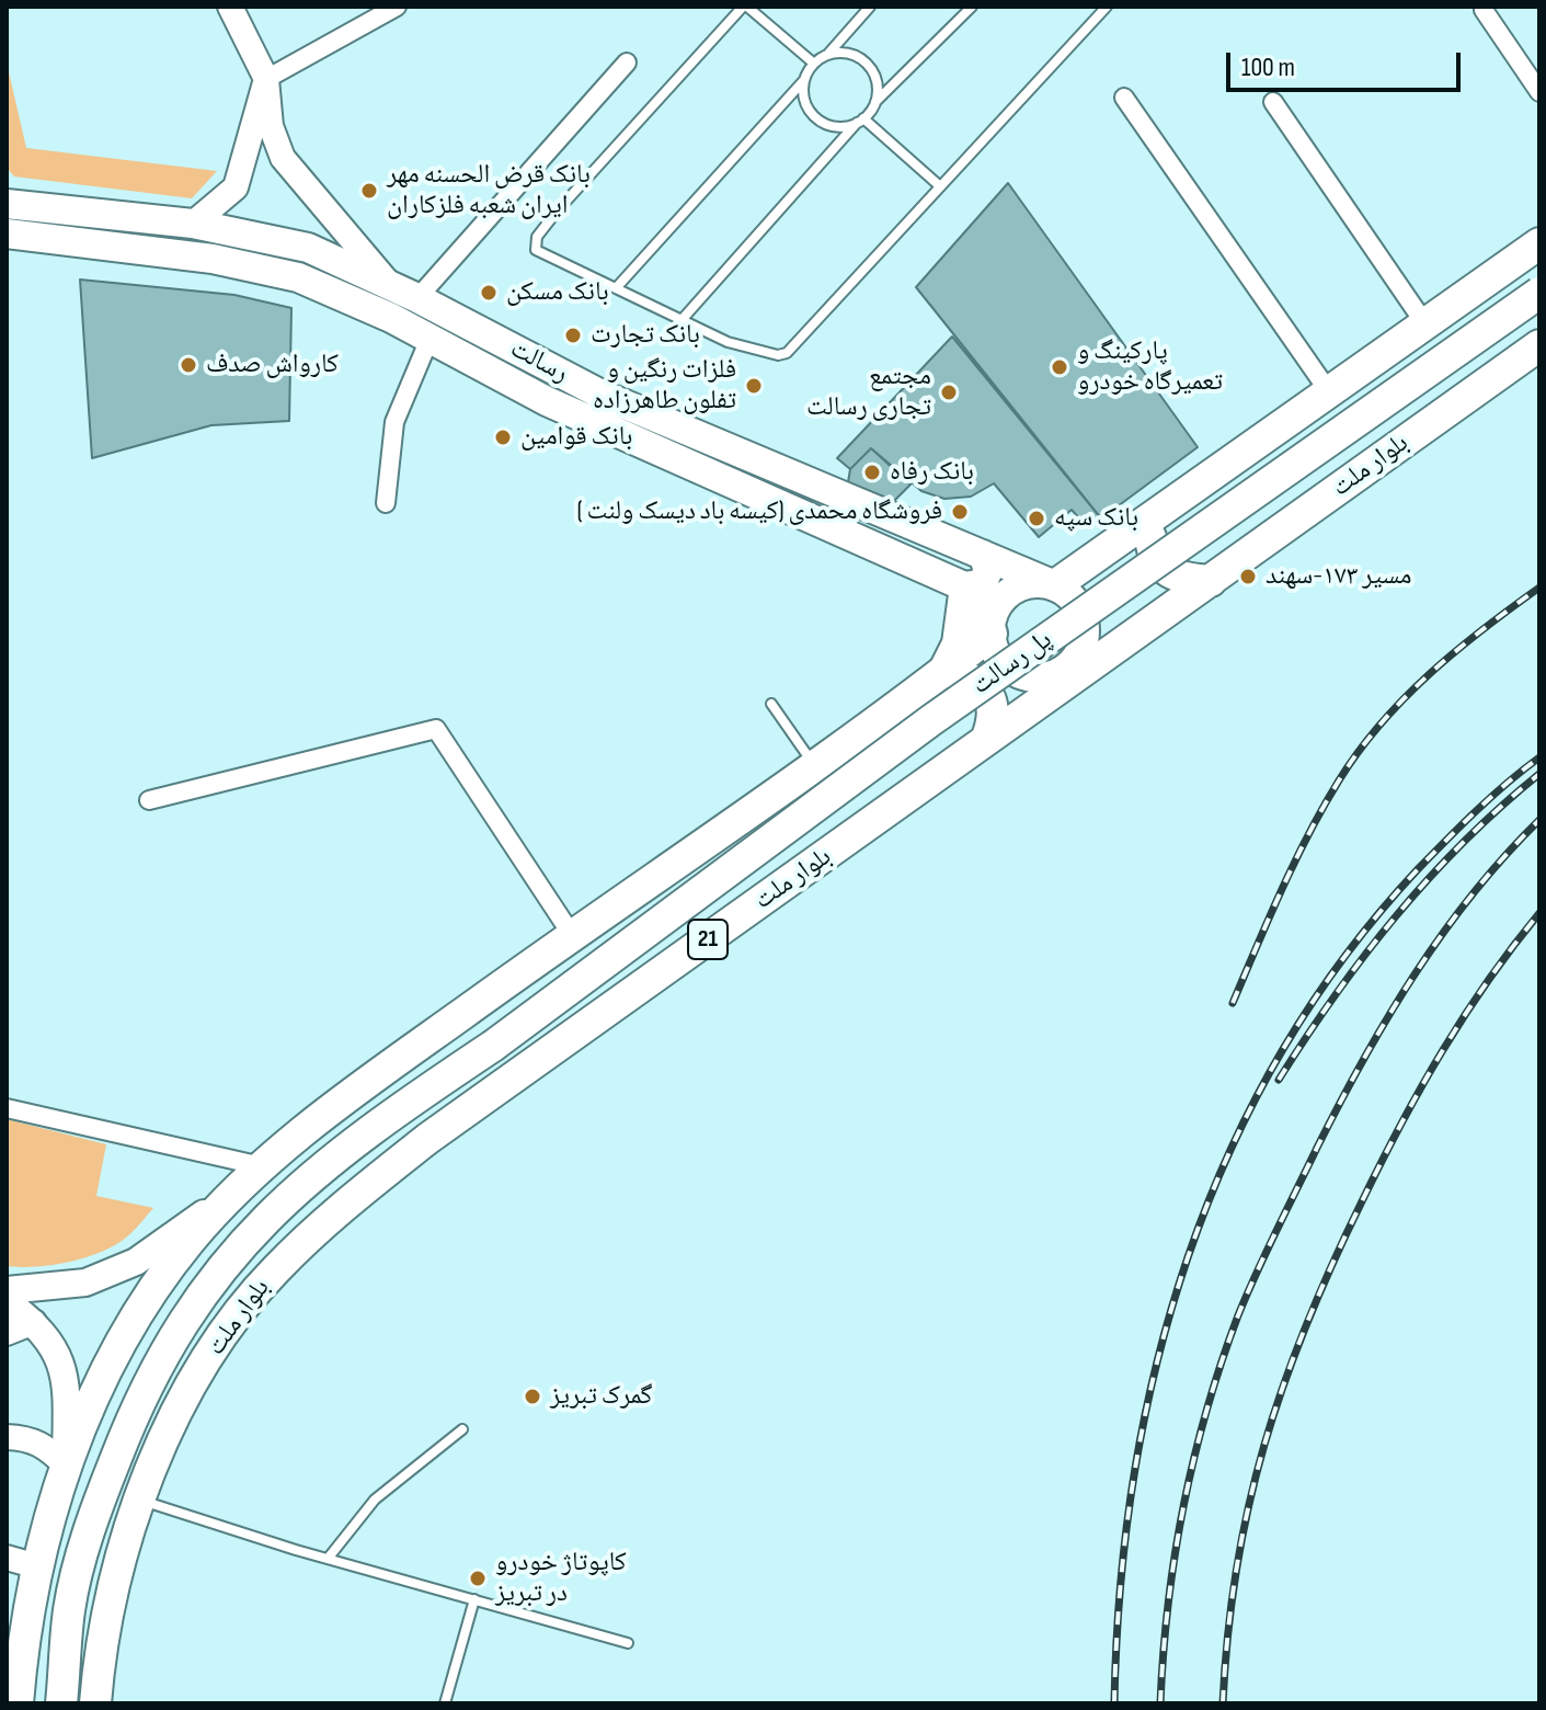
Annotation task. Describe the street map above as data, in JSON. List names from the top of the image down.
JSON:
{
  "streets": {
    "highway": ["بلوار ملت", "پل رسالت", "21"],
    "main road": ["رسالت"]
  },
  "crossings": [
    ["رسالت", "بلوار ملت"],
    ["بلوار ملت", "پل رسالت"]
  ],
  "places": [
    "بانک قرض الحسنه مهر ایران شعبه فلزکاران",
    "بانک مسکن",
    "بانک تجارت",
    "کارواش صدف",
    "پارکینگ و تعمیرگاه خودرو",
    "فلزات رنگین و تفلون طاهرزاده",
    "مجتمع تجاری رسالت",
    "بانک قوامین",
    "بانک رفاه",
    "فروشگاه محمدی (کیسه باد دیسک ولنت )",
    "بانک سپه",
    "مسیر ۱۷۳-سهند",
    "گمرک تبریز",
    "کاپوتاژ خودرو در تبریز"
  ],
  "scale_bar": "100 m"
}
